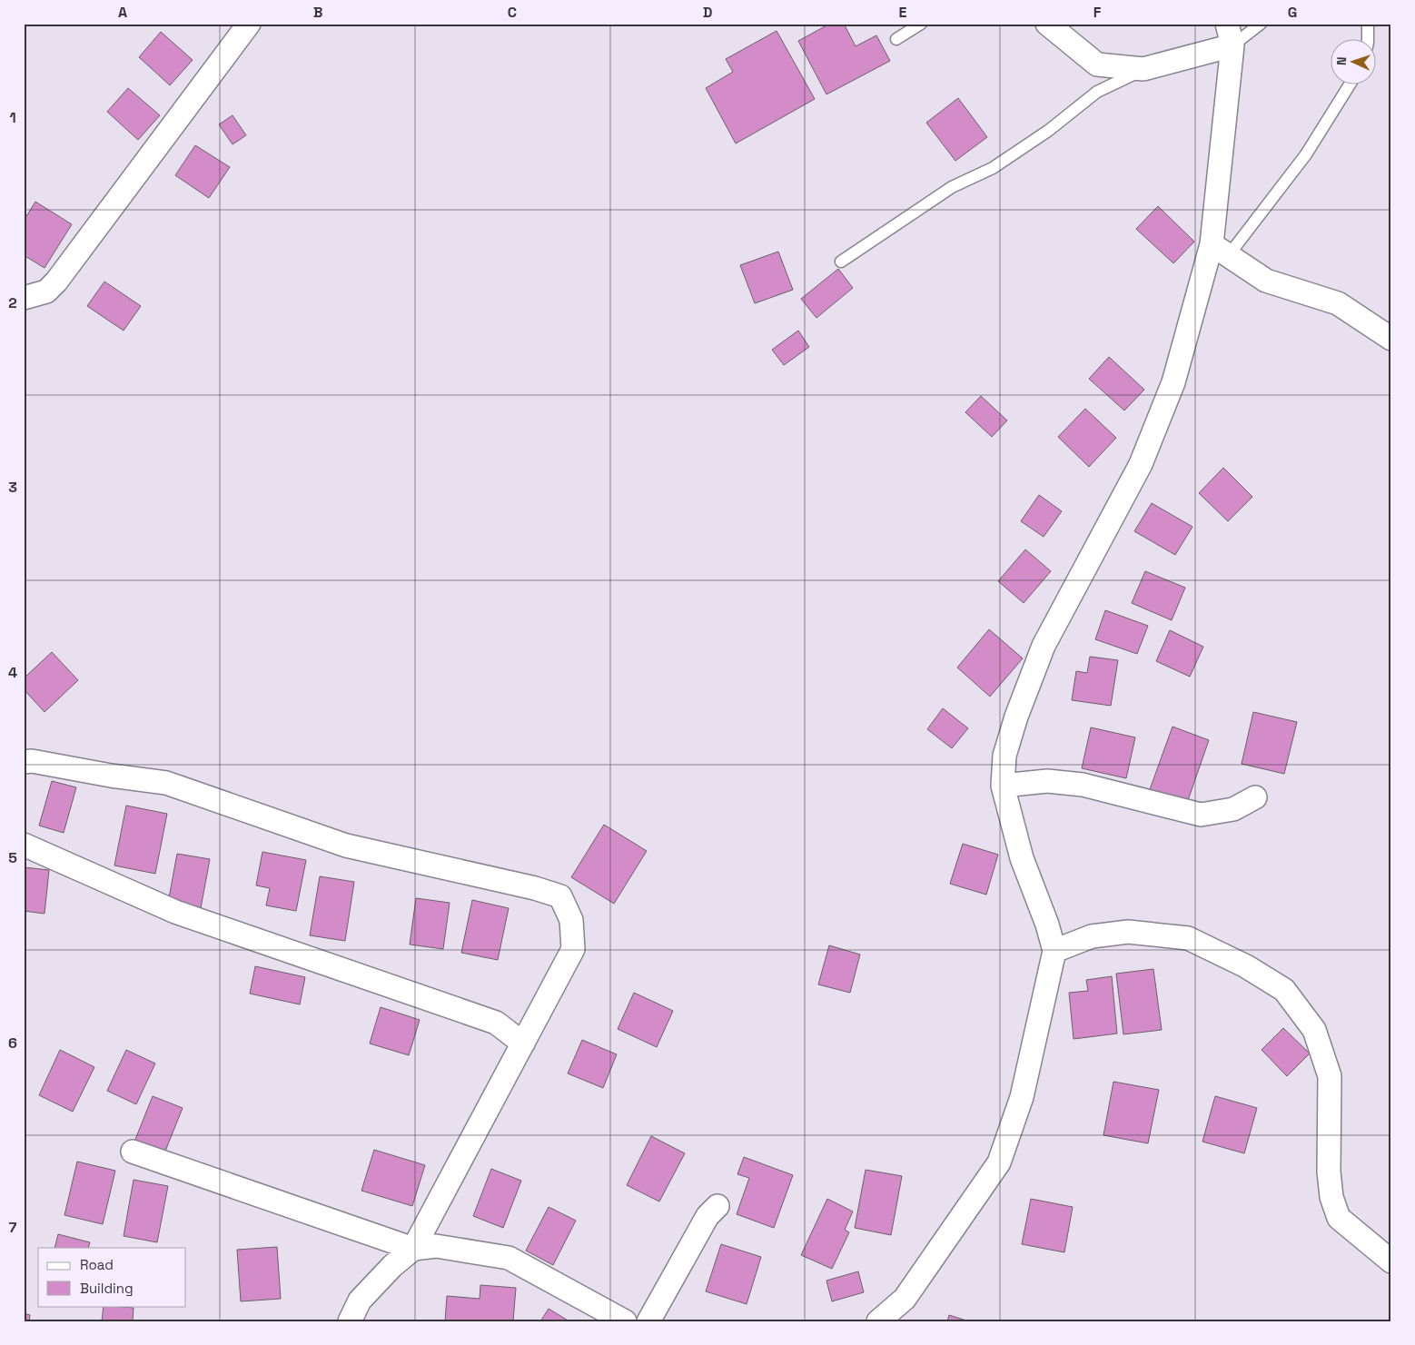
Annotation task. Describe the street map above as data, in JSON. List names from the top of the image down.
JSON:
{
  "legend": ["Road", "Building"],
  "north": "left",
  "grid": {
    "columns": [
      "A",
      "B",
      "C",
      "D",
      "E",
      "F",
      "G"
    ],
    "rows": [
      "1",
      "2",
      "3",
      "4",
      "5",
      "6",
      "7"
    ]
  }
}
